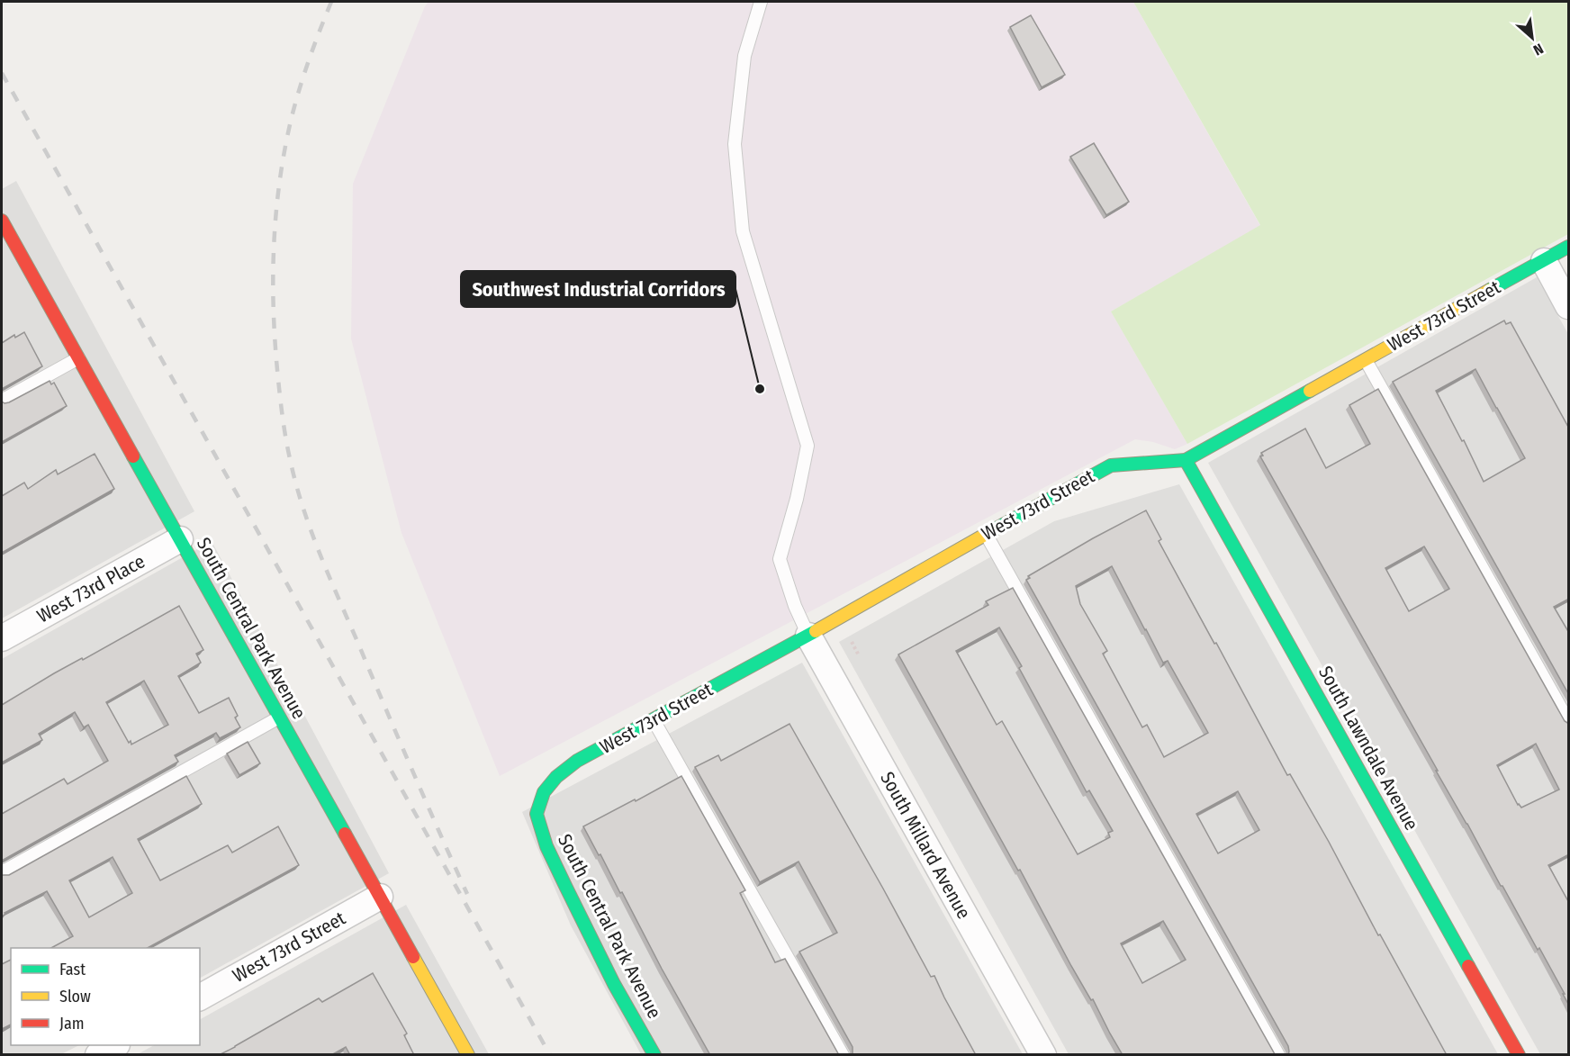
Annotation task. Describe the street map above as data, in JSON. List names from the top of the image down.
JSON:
{
  "streets": {
    "street": [
      "West 73rd Street",
      "West 73rd Place",
      "South Central Park Avenue",
      "South Lawndale Avenue",
      "South Millard Avenue"
    ]
  },
  "crossings": [
    ["West 73rd Street", "South Central Park Avenue"],
    ["West 73rd Street", "South Lawndale Avenue"],
    ["West 73rd Street", "South Millard Avenue"],
    ["West 73rd Place", "South Central Park Avenue"]
  ],
  "places": ["Southwest Industrial Corridors"],
  "legend": ["Fast", "Slow", "Jam"],
  "north": "bottom right"
}
